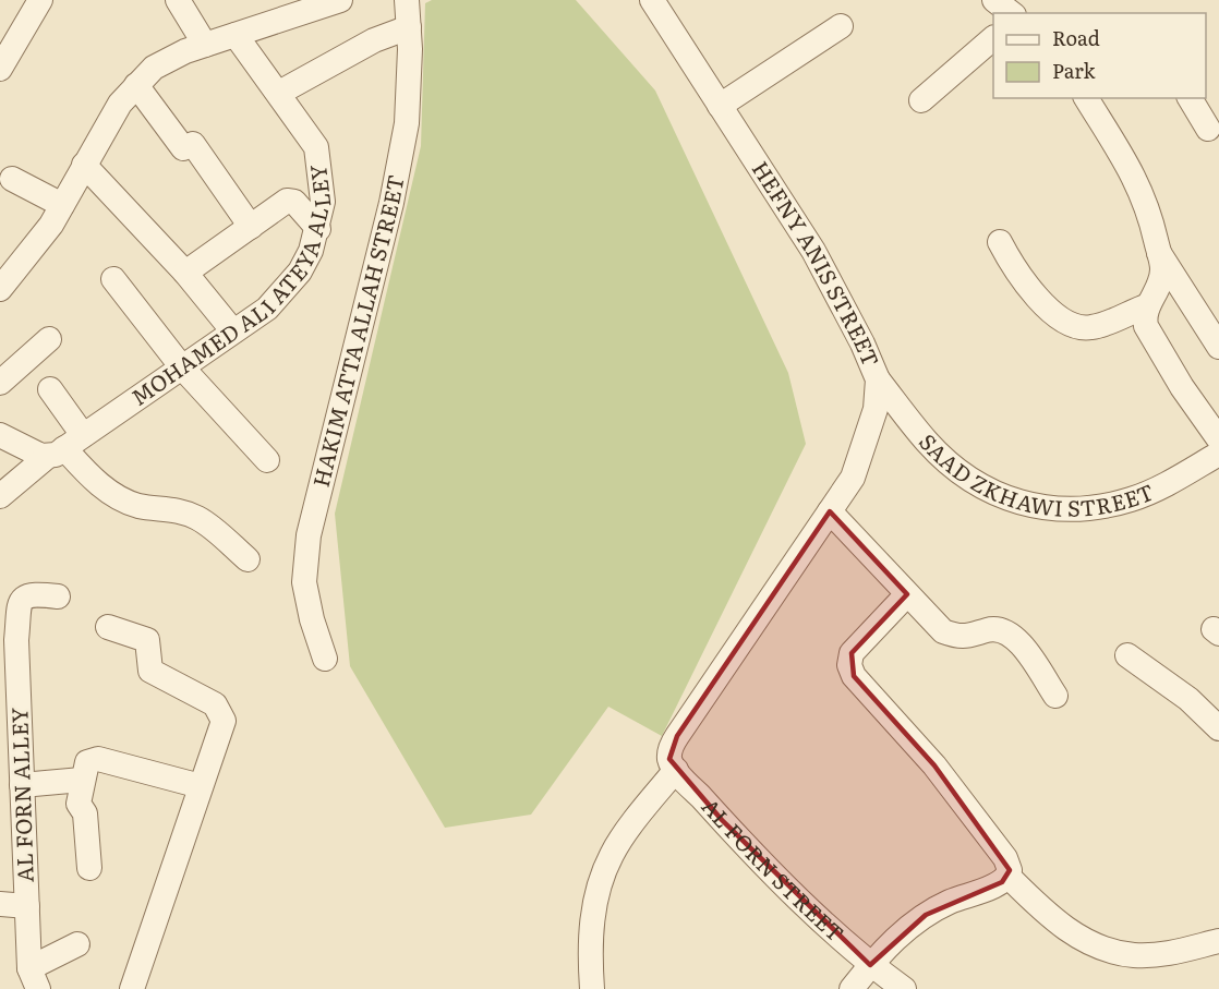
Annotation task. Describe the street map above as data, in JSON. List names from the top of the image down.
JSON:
{
  "streets": {
    "street": [
      "HEFNY ANIS STREET",
      "MOHAMED ALI ATEYA ALLEY",
      "HAKIM ATTA ALLAH STREET",
      "SAAD ZKHAWI STREET",
      "AL FORN ALLEY",
      "AL FORN STREET"
    ]
  },
  "crossings": [
    ["HEFNY ANIS STREET", "SAAD ZKHAWI STREET"],
    ["HEFNY ANIS STREET", "AL FORN STREET"]
  ],
  "legend": ["Road", "Park"]
}
